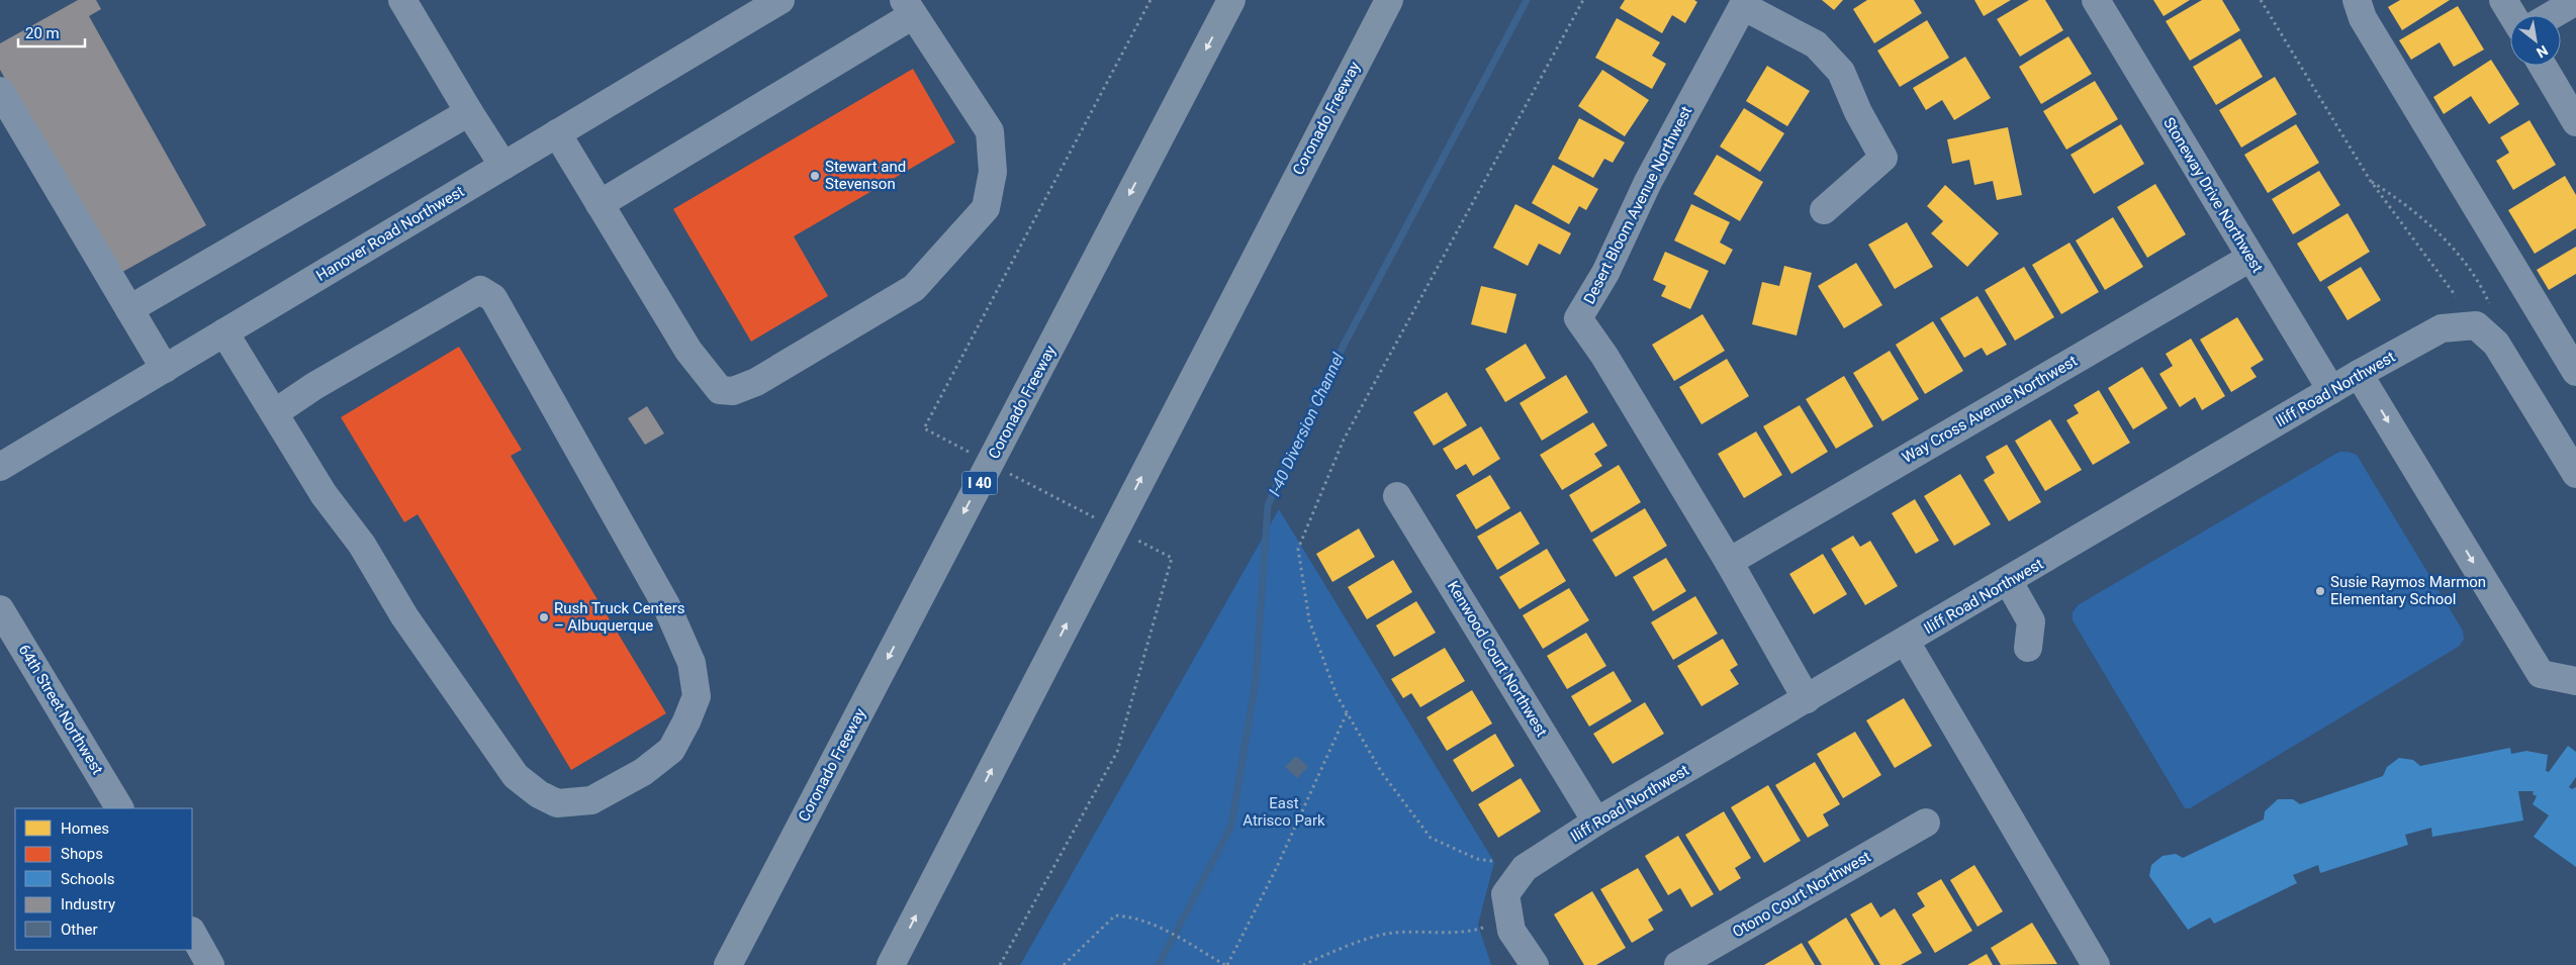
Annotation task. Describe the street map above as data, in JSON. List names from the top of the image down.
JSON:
{
  "streets": {
    "highway": ["Coronado Freeway", "I 40"],
    "street": [
      "Stoneway Drive Northwest",
      "Desert Bloom Avenue Northwest",
      "Hanover Road Northwest",
      "Iliff Road Northwest",
      "Way Cross Avenue Northwest",
      "Kenwood Court Northwest",
      "64th Street Northwest",
      "Otono Court Northwest"
    ]
  },
  "crossings": [
    ["Stoneway Drive Northwest", "Iliff Road Northwest"],
    ["Stoneway Drive Northwest", "Way Cross Avenue Northwest"],
    ["Desert Bloom Avenue Northwest", "Way Cross Avenue Northwest"],
    ["Iliff Road Northwest", "Kenwood Court Northwest"]
  ],
  "water": ["I-40 Diversion Channel"],
  "parks": ["East Atrisco Park"],
  "places": ["Stewart and Stevenson", "Susie Raymos Marmon Elementary School", "Rush Truck Centers – Albuquerque"],
  "legend": [
    "Homes",
    "Shops",
    "Schools",
    "Industry",
    "Other"
  ],
  "scale_bar": "20 m",
  "north": "bottom right"
}
